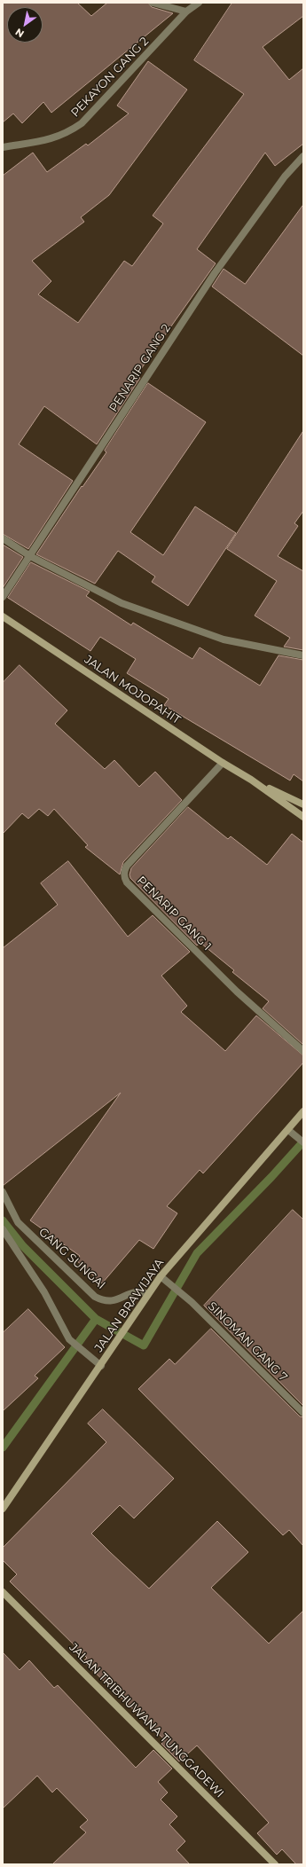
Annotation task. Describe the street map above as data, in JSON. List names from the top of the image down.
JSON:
{
  "streets": {
    "main road": ["JALAN MOJOPAHIT", "JALAN BRAWIJAYA", "JALAN TRIBHUWANA TUNGGADEWI"],
    "street": [
      "PEKAYON GANG 2",
      "PENARIP GANG 2",
      "PENARIP GANG 1",
      "GANG SUNGAI",
      "SINOMAN GANG 7"
    ]
  },
  "crossings": [
    ["JALAN MOJOPAHIT", "PENARIP GANG 1"],
    ["GANG SUNGAI", "JALAN BRAWIJAYA"],
    ["JALAN BRAWIJAYA", "SINOMAN GANG 7"]
  ],
  "north": "bottom left"
}
